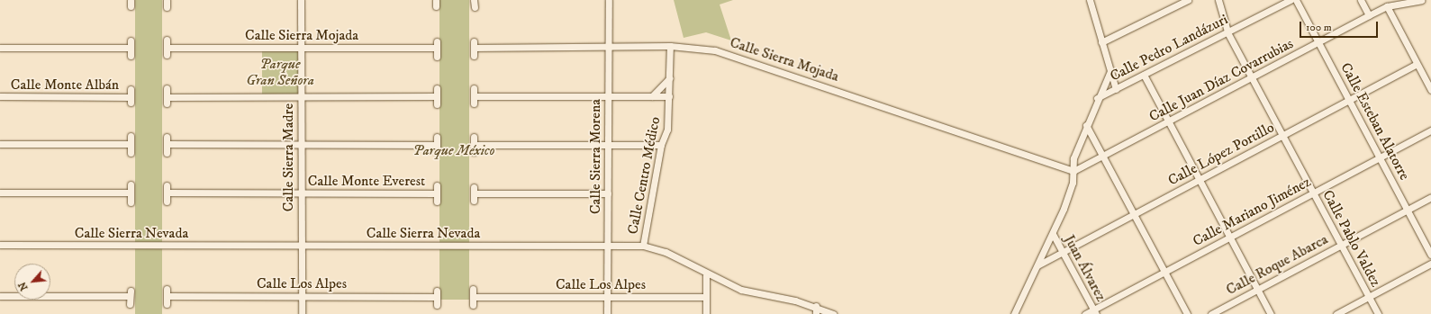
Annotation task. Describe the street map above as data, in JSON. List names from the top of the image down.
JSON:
{
  "streets": {
    "street": [
      "Calle Sierra Mojada",
      "Calle Pedro Landázuri",
      "Calle Juan Díaz Covarrubias",
      "Calle Monte Albán",
      "Calle Esteban Alatorre",
      "Calle López Portillo",
      "Calle Sierra Morena",
      "Calle Sierra Madre",
      "Calle Centro Médico",
      "Calle Monte Everest",
      "Calle Mariano Jiménez",
      "Calle Sierra Nevada",
      "Calle Pablo Valdez",
      "Calle Roque Abarca",
      "Juan Álvarez",
      "Calle Los Alpes"
    ]
  },
  "crossings": [
    ["Calle Sierra Mojada", "Calle Juan Díaz Covarrubias"],
    ["Calle Sierra Mojada", "Calle Sierra Morena"],
    ["Calle Sierra Mojada", "Calle Sierra Madre"],
    ["Calle Sierra Mojada", "Calle Centro Médico"],
    ["Calle Pedro Landázuri", "Calle Pablo Valdez"],
    ["Calle Juan Díaz Covarrubias", "Calle Esteban Alatorre"],
    ["Calle Juan Díaz Covarrubias", "Calle Pablo Valdez"],
    ["Calle Esteban Alatorre", "Calle López Portillo"],
    ["Calle Esteban Alatorre", "Calle Mariano Jiménez"],
    ["Calle Esteban Alatorre", "Calle Roque Abarca"],
    ["Calle López Portillo", "Calle Pablo Valdez"],
    ["Calle López Portillo", "Juan Álvarez"],
    ["Calle Sierra Morena", "Calle Sierra Nevada"],
    ["Calle Sierra Morena", "Calle Los Alpes"],
    ["Calle Sierra Madre", "Calle Monte Everest"],
    ["Calle Sierra Madre", "Calle Sierra Nevada"],
    ["Calle Sierra Madre", "Calle Los Alpes"],
    ["Calle Centro Médico", "Calle Sierra Nevada"],
    ["Calle Mariano Jiménez", "Calle Pablo Valdez"],
    ["Calle Mariano Jiménez", "Juan Álvarez"],
    ["Calle Pablo Valdez", "Calle Roque Abarca"]
  ],
  "parks": ["Parque Gran Señora", "Parque México"],
  "scale_bar": "100 m",
  "north": "bottom left"
}
